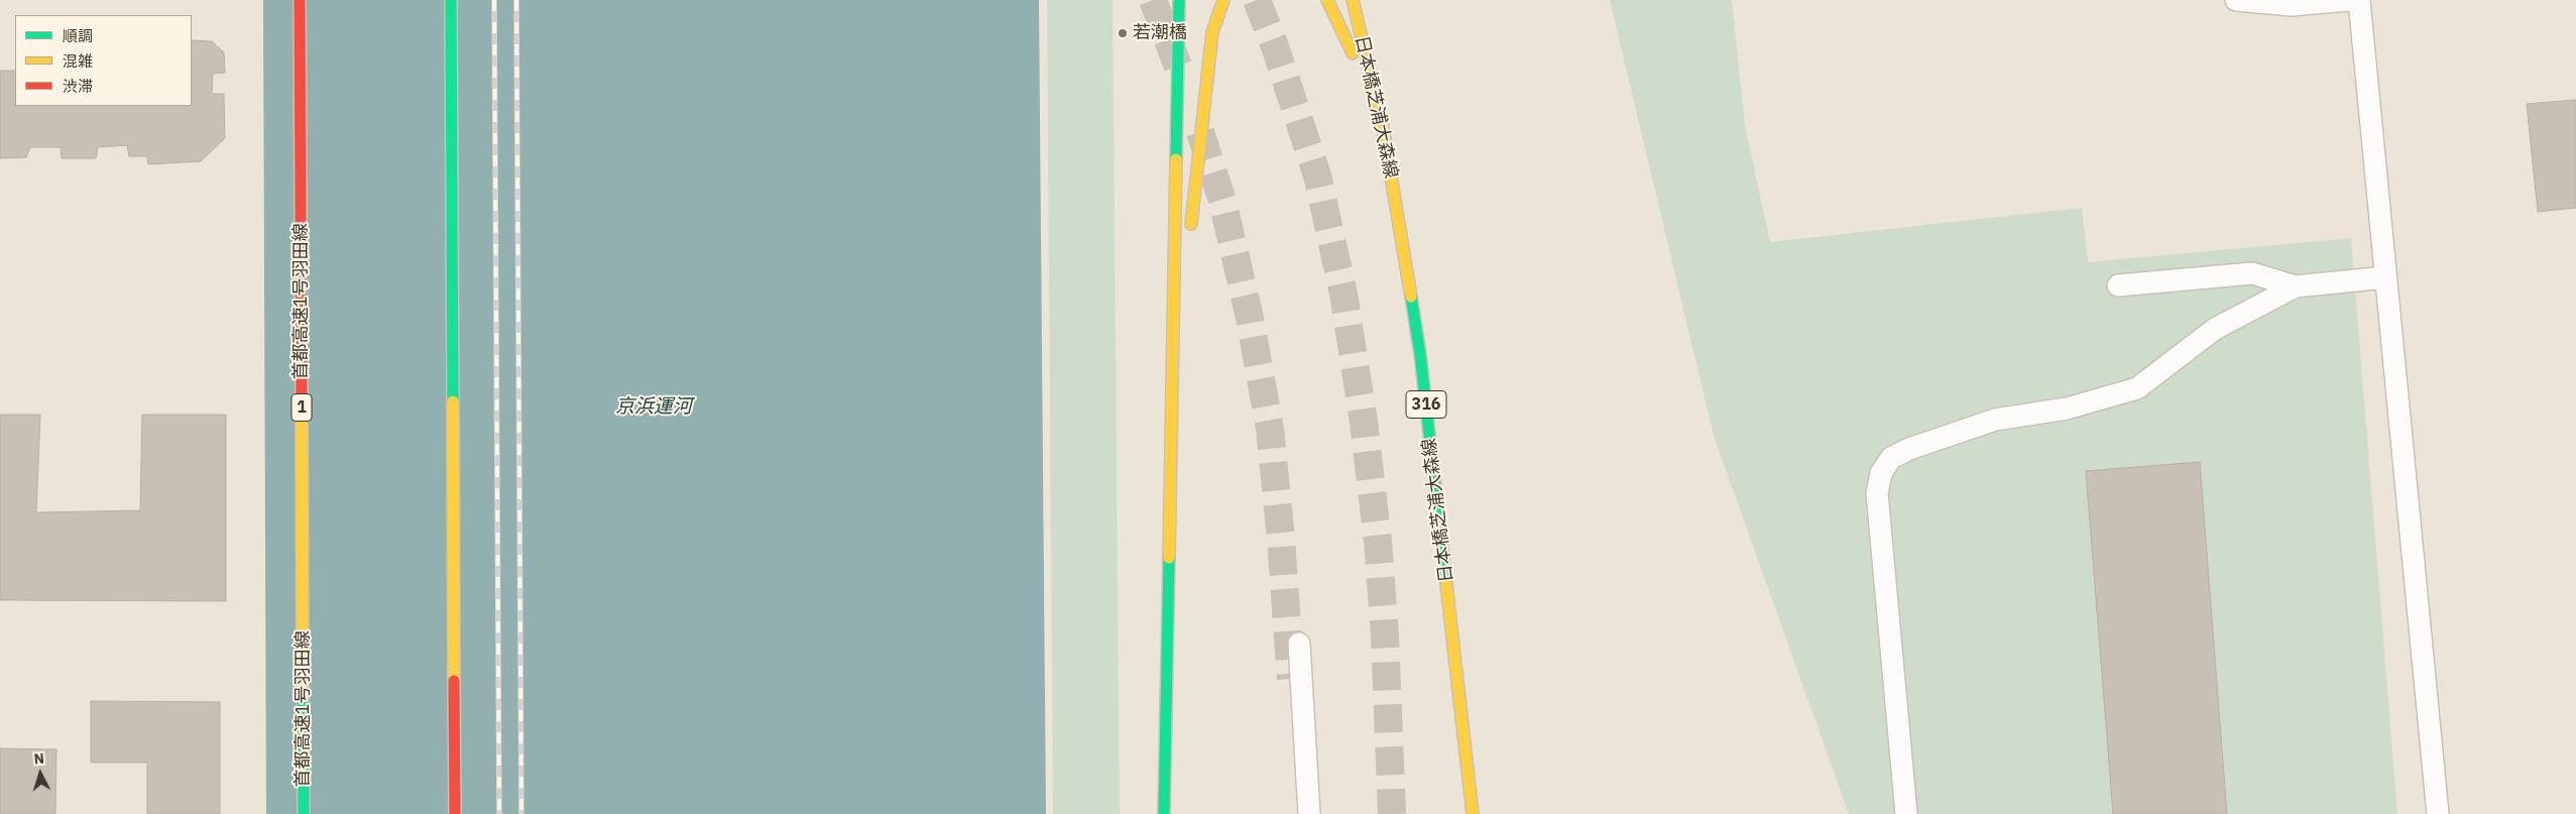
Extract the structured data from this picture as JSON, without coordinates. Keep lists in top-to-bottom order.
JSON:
{
  "streets": {
    "main road": [
      "日本橋芝浦大森線",
      "首都高速1号羽田線",
      "316",
      "1"
    ]
  },
  "water": ["京浜運河"],
  "places": ["若潮橋"],
  "legend": ["順調", "混雑", "渋滞"],
  "north": "top"
}
